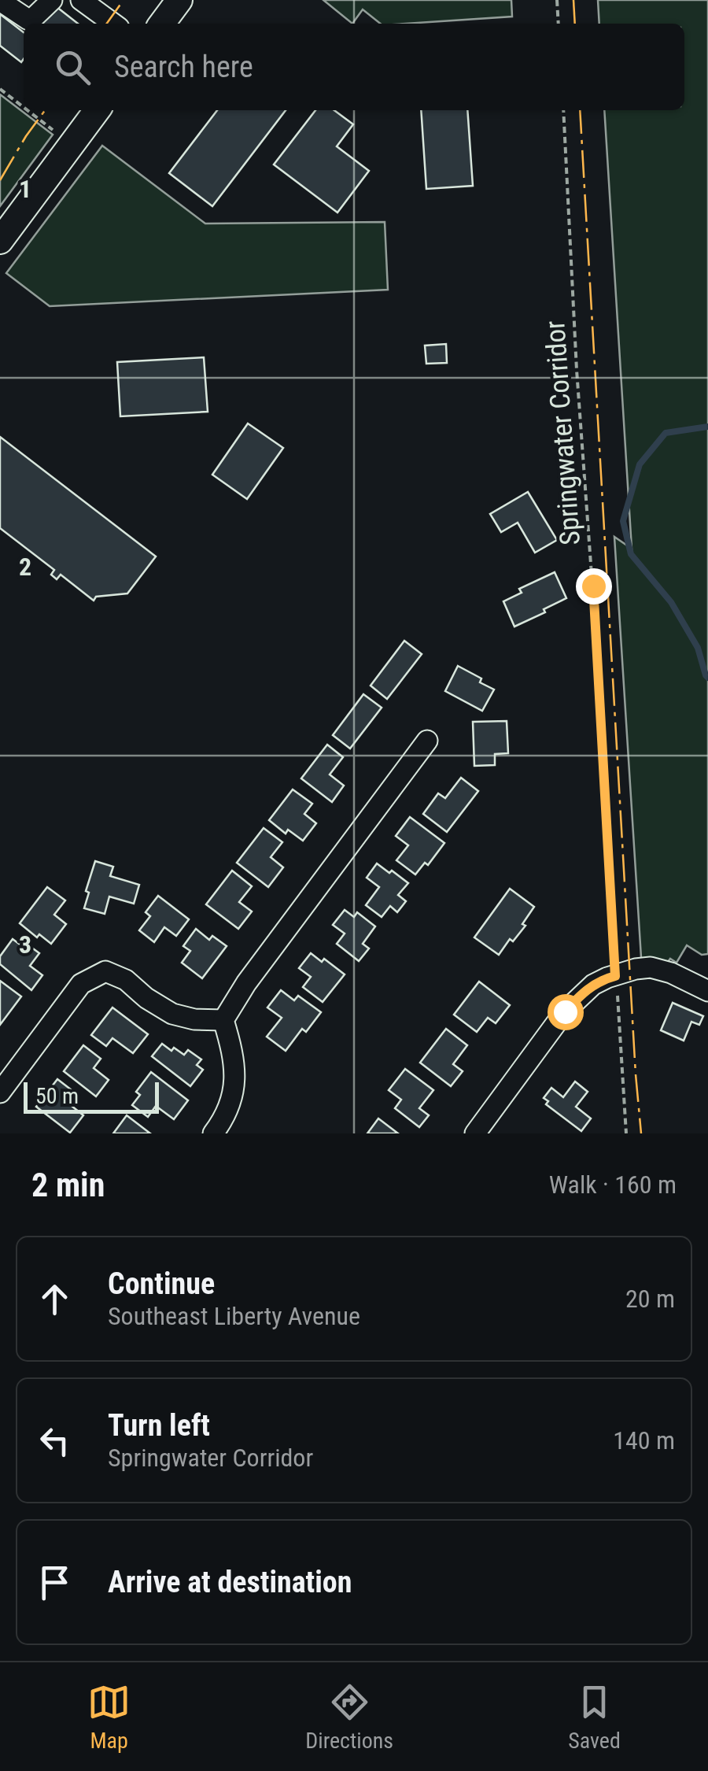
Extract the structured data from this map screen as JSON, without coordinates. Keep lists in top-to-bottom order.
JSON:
{
  "streets": {
    "path": ["Springwater Corridor"]
  },
  "scale_bar": "50 m",
  "page": {
    "search": "Search here",
    "scale": "50 m",
    "heading": ["2 min", "Walk · 160 m"],
    "list": [
      ["Continue", "Southeast Liberty Avenue", "20 m"],
      ["Turn left", "Springwater Corridor", "140 m"],
      "Arrive at destination"
    ],
    "nav": ["Map", "Directions", "Saved"]
  },
  "grid": {
    "rows": ["1", "2", "3"]
  }
}
